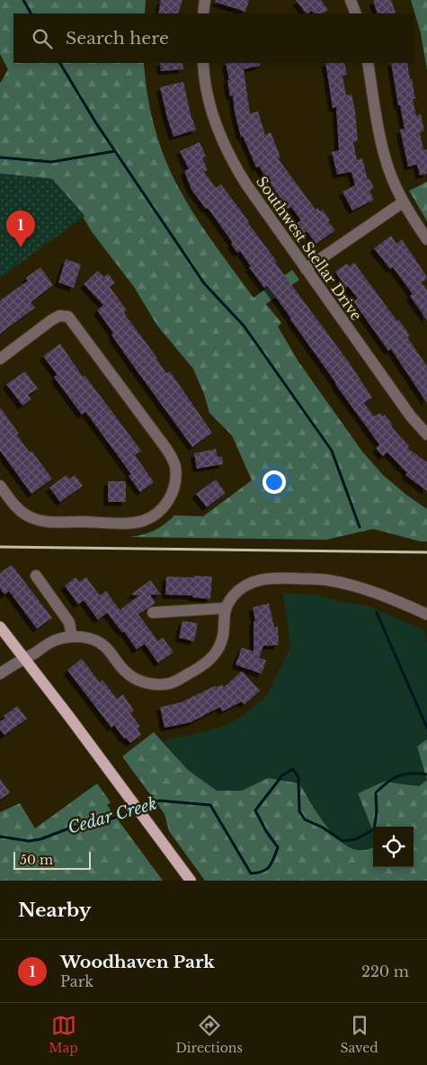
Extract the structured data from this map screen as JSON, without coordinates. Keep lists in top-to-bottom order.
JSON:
{
  "streets": {
    "street": ["Southwest Stellar Drive"]
  },
  "water": ["Cedar Creek"],
  "scale_bar": "50 m",
  "page": {
    "search": "Search here",
    "pins": "1",
    "scale": "50 m",
    "heading": "Nearby",
    "list": [
      {
        "mark": "1",
        "name": "Woodhaven Park",
        "note": "Park",
        "value": "220 m"
      }
    ],
    "nav": ["Map", "Directions", "Saved"]
  }
}
